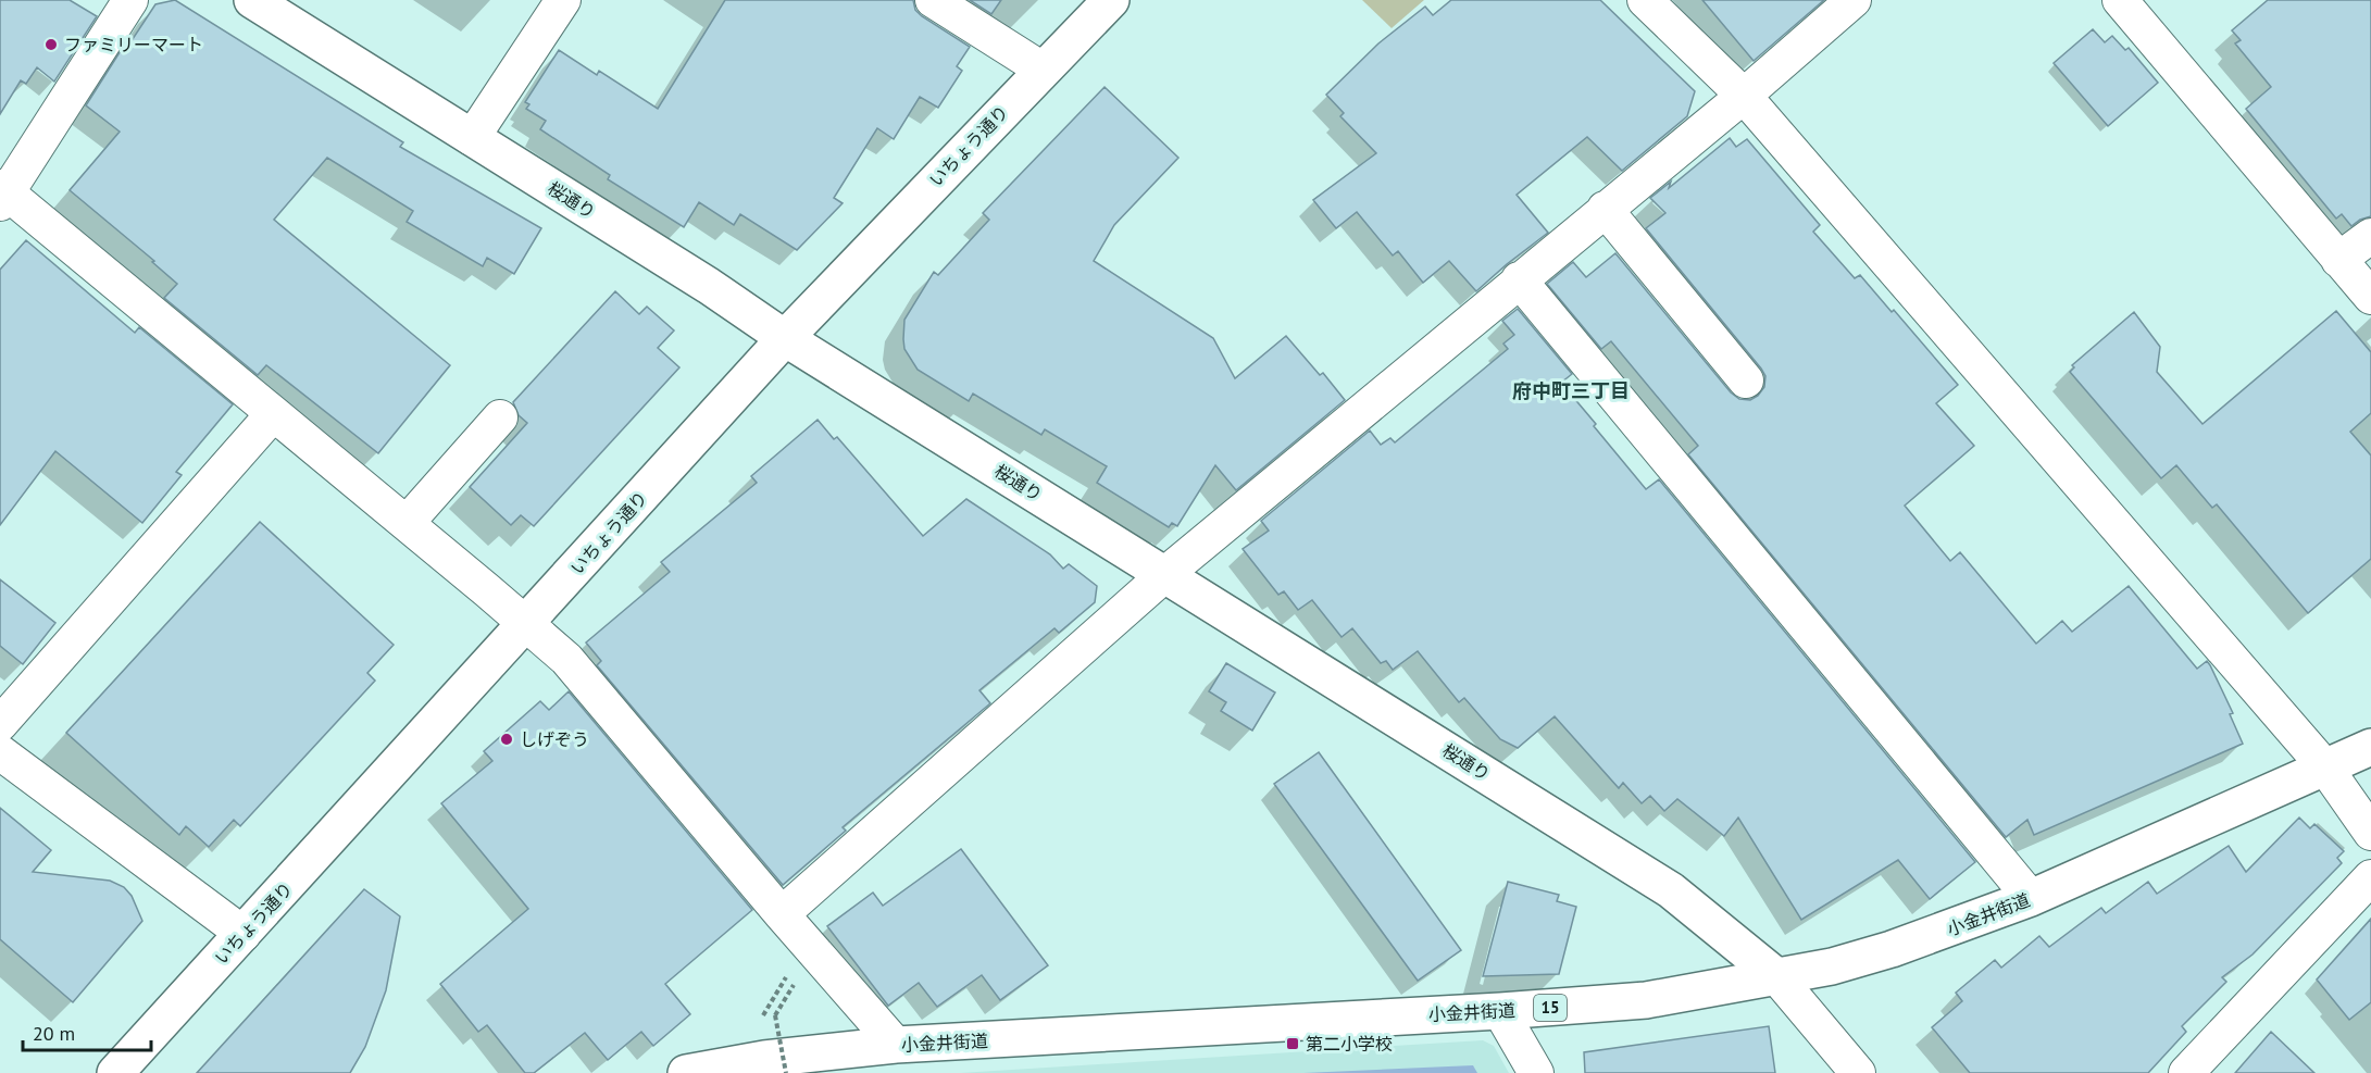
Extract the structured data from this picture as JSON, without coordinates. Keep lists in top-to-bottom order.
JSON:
{
  "streets": {
    "street": [
      "いちょう通り",
      "桜通り",
      "小金井街道",
      "15"
    ]
  },
  "crossings": [
    ["いちょう通り", "桜通り"],
    ["桜通り", "小金井街道"]
  ],
  "districts": ["府中町三丁目"],
  "places": {
    "other": ["ファミリーマート", "しげぞう"],
    "transit": ["第二小学校"]
  },
  "scale_bar": "20 m"
}
